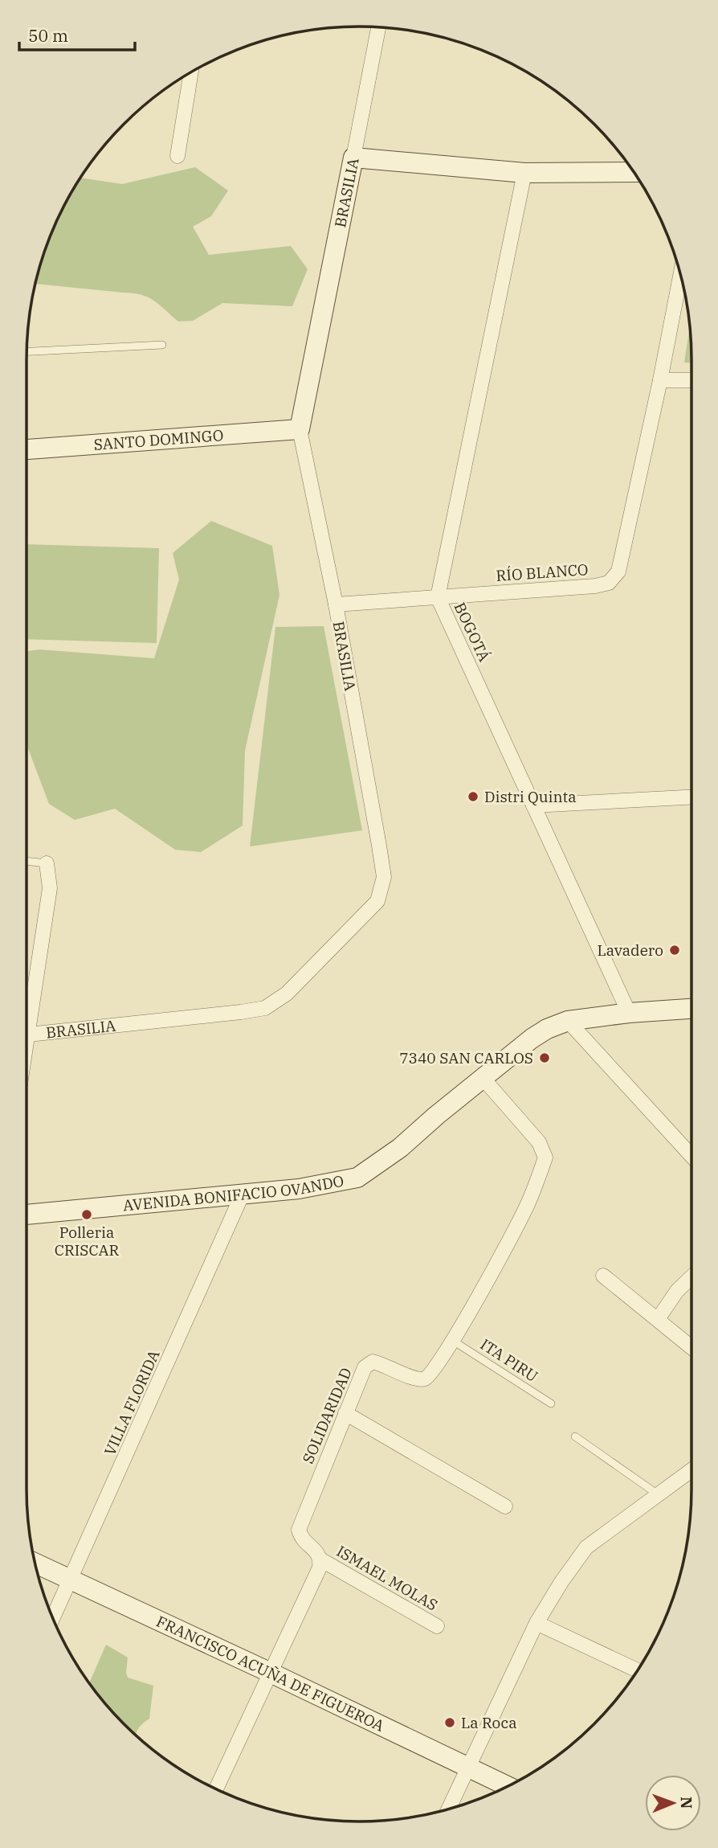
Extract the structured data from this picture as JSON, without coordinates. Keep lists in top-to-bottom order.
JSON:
{
  "streets": {
    "street": [
      "BRASILIA",
      "SANTO DOMINGO",
      "RÍO BLANCO",
      "BOGOTÁ",
      "AVENIDA BONIFACIO OVANDO",
      "VILLA FLORIDA",
      "SOLIDARIDAD",
      "ISMAEL MOLAS",
      "FRANCISCO ACUÑA DE FIGUEROA"
    ],
    "lane": ["ITA PIRU"]
  },
  "crossings": [
    ["BRASILIA", "SANTO DOMINGO"],
    ["BRASILIA", "RÍO BLANCO"],
    ["RÍO BLANCO", "BOGOTÁ"],
    ["BOGOTÁ", "AVENIDA BONIFACIO OVANDO"],
    ["AVENIDA BONIFACIO OVANDO", "VILLA FLORIDA"],
    ["AVENIDA BONIFACIO OVANDO", "SOLIDARIDAD"],
    ["ITA PIRU", "SOLIDARIDAD"],
    ["VILLA FLORIDA", "FRANCISCO ACUÑA DE FIGUEROA"],
    ["SOLIDARIDAD", "ISMAEL MOLAS"]
  ],
  "places": [
    "Distri Quinta",
    "Lavadero",
    "7340 SAN CARLOS",
    "Polleria CRISCAR",
    "La Roca"
  ],
  "scale_bar": "50 m",
  "north": "right"
}
